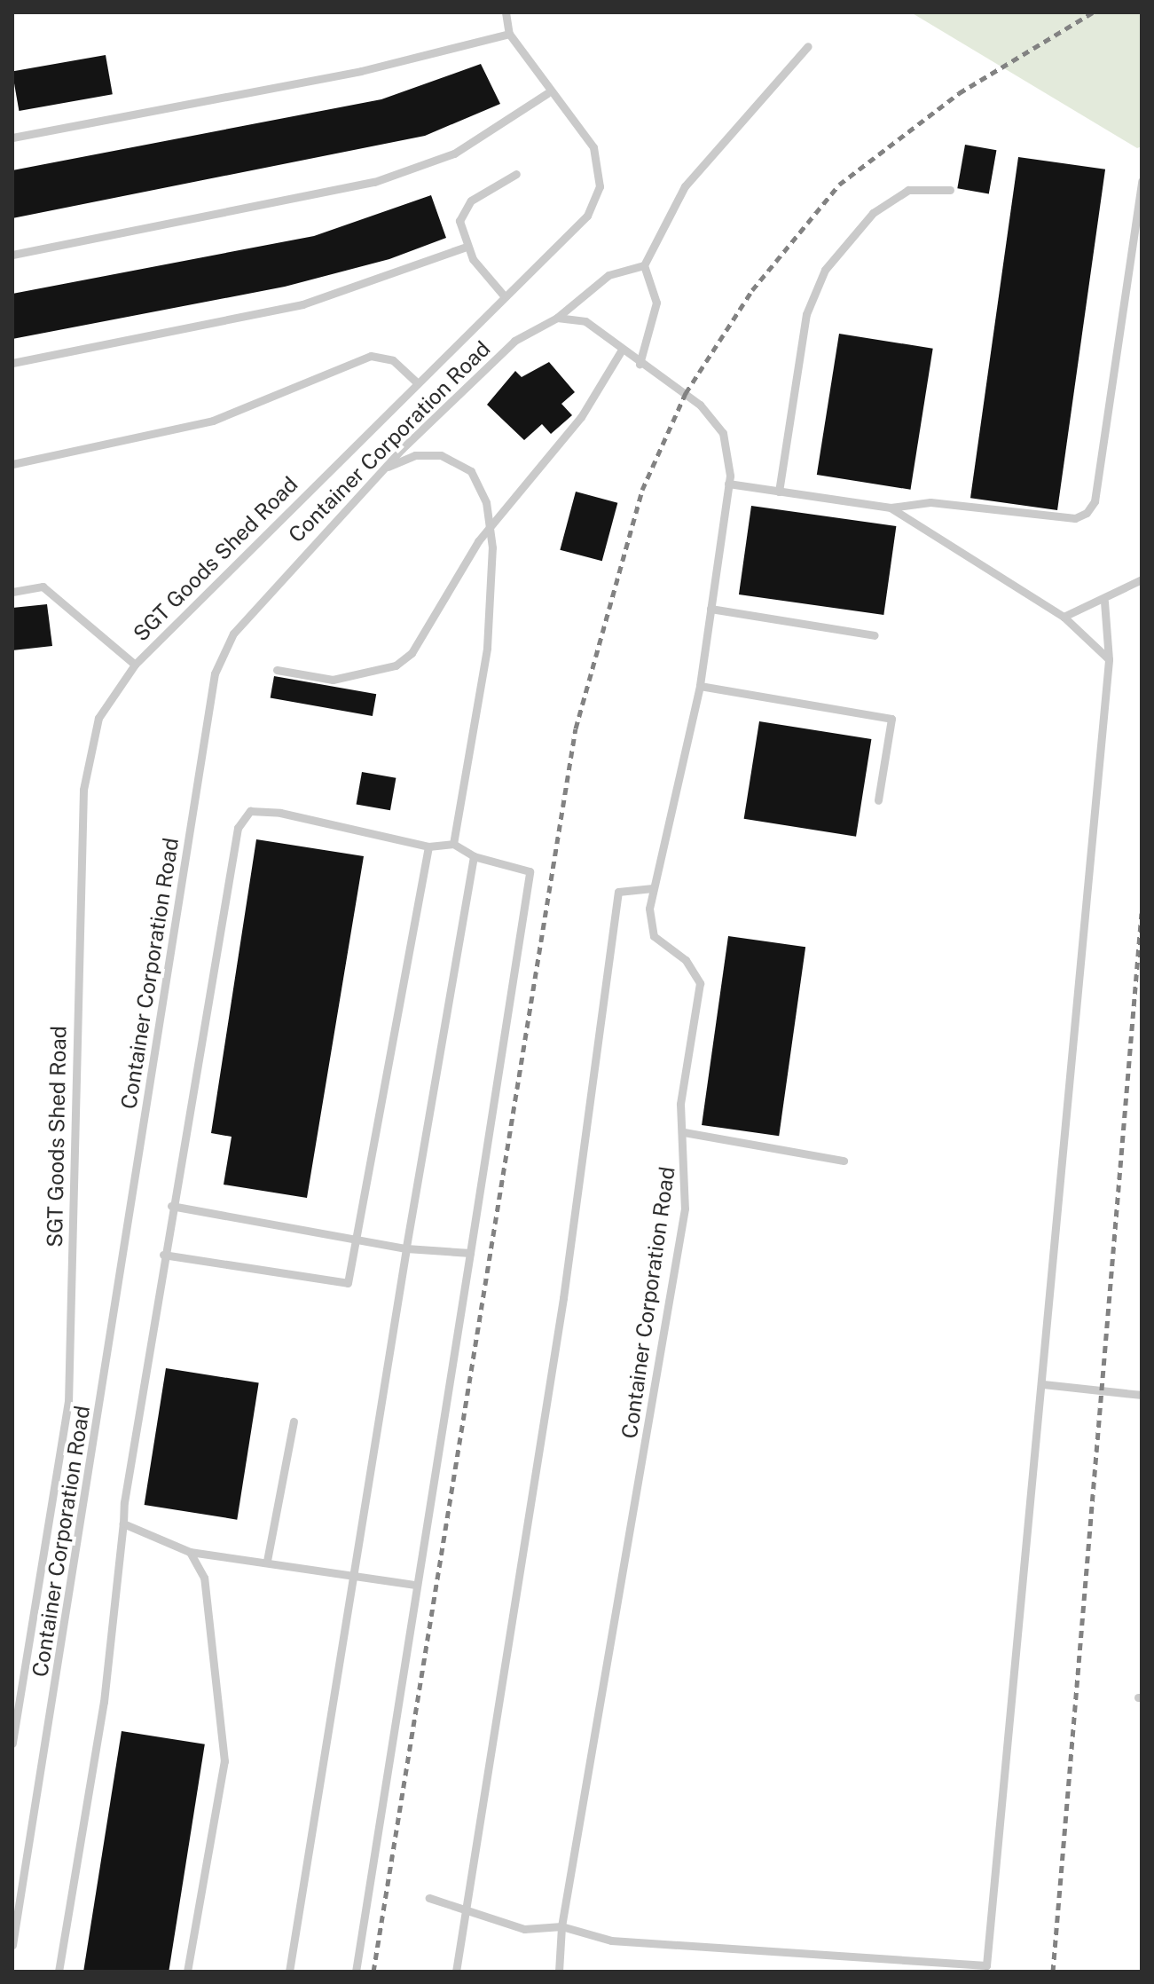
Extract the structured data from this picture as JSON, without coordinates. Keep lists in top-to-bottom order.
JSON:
{
  "streets": {
    "lane": ["Container Corporation Road", "SGT Goods Shed Road"]
  }
}
